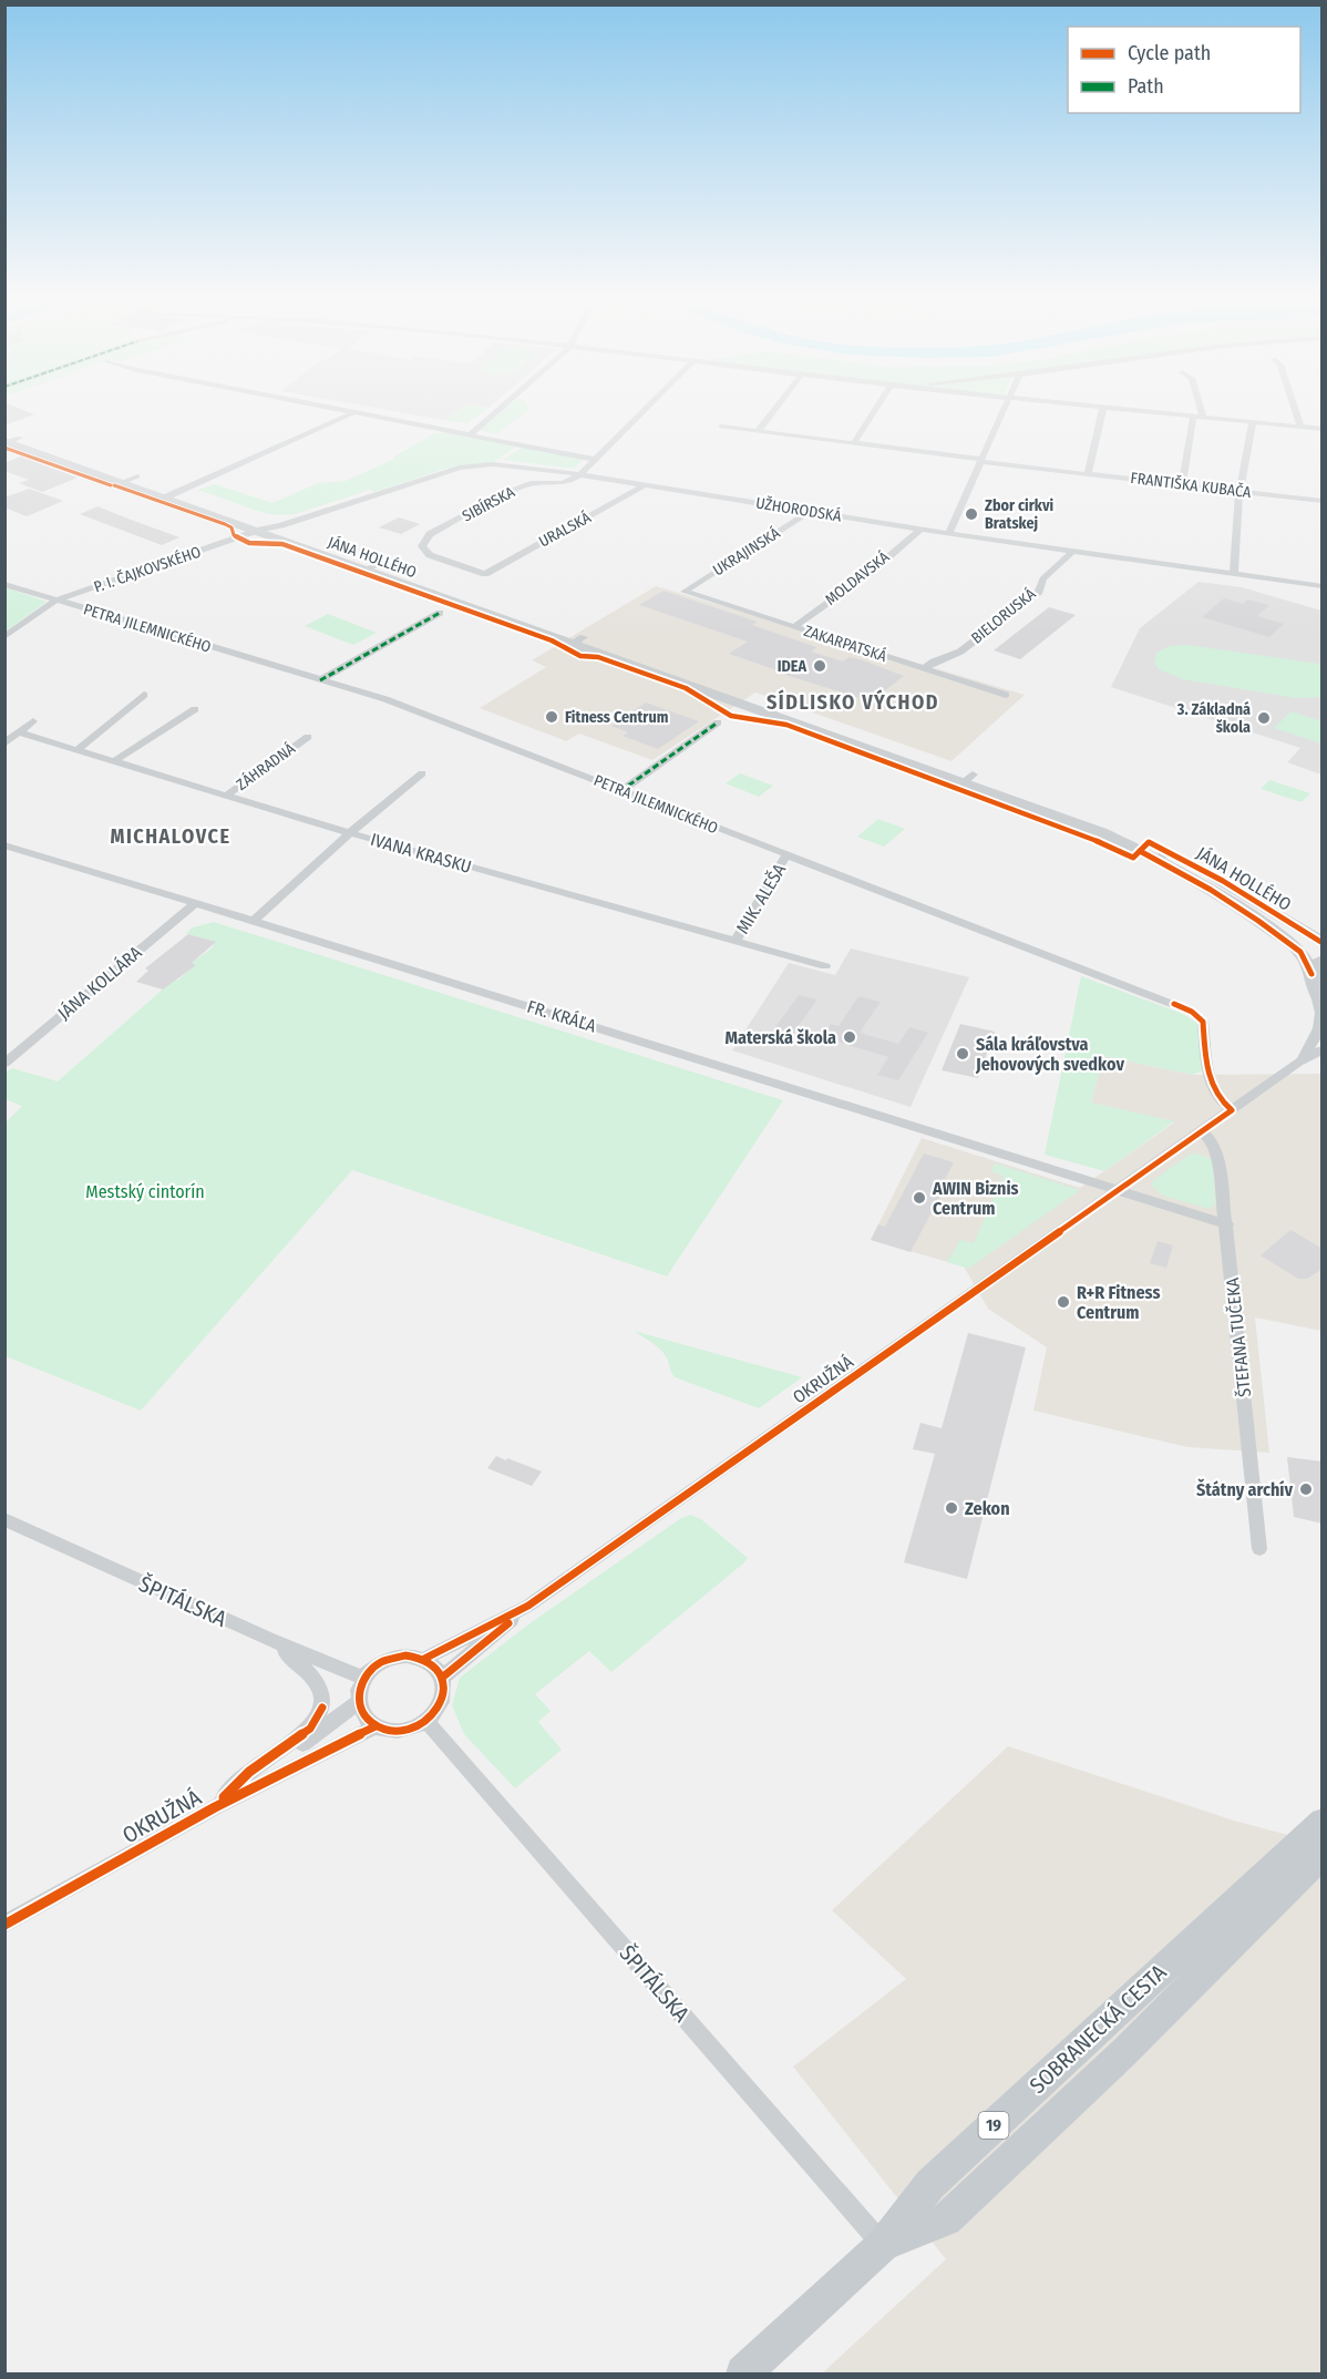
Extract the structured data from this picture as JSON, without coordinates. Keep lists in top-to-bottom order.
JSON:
{
  "streets": {
    "main road": ["SOBRANECKÁ CESTA", "19"],
    "street": [
      "FRANTIŠKA KUBAČA",
      "SIBÍRSKA",
      "UŽHORODSKÁ",
      "URALSKÁ",
      "UKRAJINSKÁ",
      "JÁNA HOLLÉHO",
      "P. I. ČAJKOVSKÉHO",
      "MOLDAVSKÁ",
      "BIELORUSKÁ",
      "PETRA JILEMNICKÉHO",
      "ZAKARPATSKÁ",
      "ZÁHRADNÁ",
      "IVANA KRASKU",
      "MIK. ALEŠA",
      "JÁNA KOLLÁRA",
      "FR. KRÁĽA",
      "ŠTEFANA TUČEKA",
      "OKRUŽNÁ",
      "ŠPITÁLSKA"
    ]
  },
  "crossings": [
    ["SIBÍRSKA", "UŽHORODSKÁ"],
    ["SIBÍRSKA", "JÁNA HOLLÉHO"],
    ["UŽHORODSKÁ", "URALSKÁ"],
    ["UŽHORODSKÁ", "UKRAJINSKÁ"],
    ["UŽHORODSKÁ", "JÁNA HOLLÉHO"],
    ["UŽHORODSKÁ", "MOLDAVSKÁ"],
    ["UŽHORODSKÁ", "BIELORUSKÁ"],
    ["URALSKÁ", "JÁNA HOLLÉHO"],
    ["UKRAJINSKÁ", "ZAKARPATSKÁ"],
    ["JÁNA HOLLÉHO", "P. I. ČAJKOVSKÉHO"],
    ["P. I. ČAJKOVSKÉHO", "PETRA JILEMNICKÉHO"],
    ["MOLDAVSKÁ", "ZAKARPATSKÁ"],
    ["BIELORUSKÁ", "ZAKARPATSKÁ"],
    ["PETRA JILEMNICKÉHO", "MIK. ALEŠA"],
    ["PETRA JILEMNICKÉHO", "OKRUŽNÁ"],
    ["ZÁHRADNÁ", "IVANA KRASKU"],
    ["IVANA KRASKU", "MIK. ALEŠA"],
    ["JÁNA KOLLÁRA", "FR. KRÁĽA"],
    ["FR. KRÁĽA", "ŠTEFANA TUČEKA"],
    ["FR. KRÁĽA", "OKRUŽNÁ"],
    ["ŠTEFANA TUČEKA", "OKRUŽNÁ"],
    ["OKRUŽNÁ", "ŠPITÁLSKA"],
    ["ŠPITÁLSKA", "SOBRANECKÁ CESTA"]
  ],
  "districts": ["SÍDLISKO VÝCHOD", "MICHALOVCE"],
  "parks": ["Mestský cintorín"],
  "places": [
    "Zbor cirkvi Bratskej",
    "IDEA",
    "Fitness Centrum",
    "3. Základná škola",
    "Materská škola",
    "Sála kráľovstva Jehovových svedkov",
    "AWIN Biznis Centrum",
    "R+R Fitness Centrum",
    "Štátny archív",
    "Zekon"
  ],
  "legend": ["Cycle path", "Path"]
}
